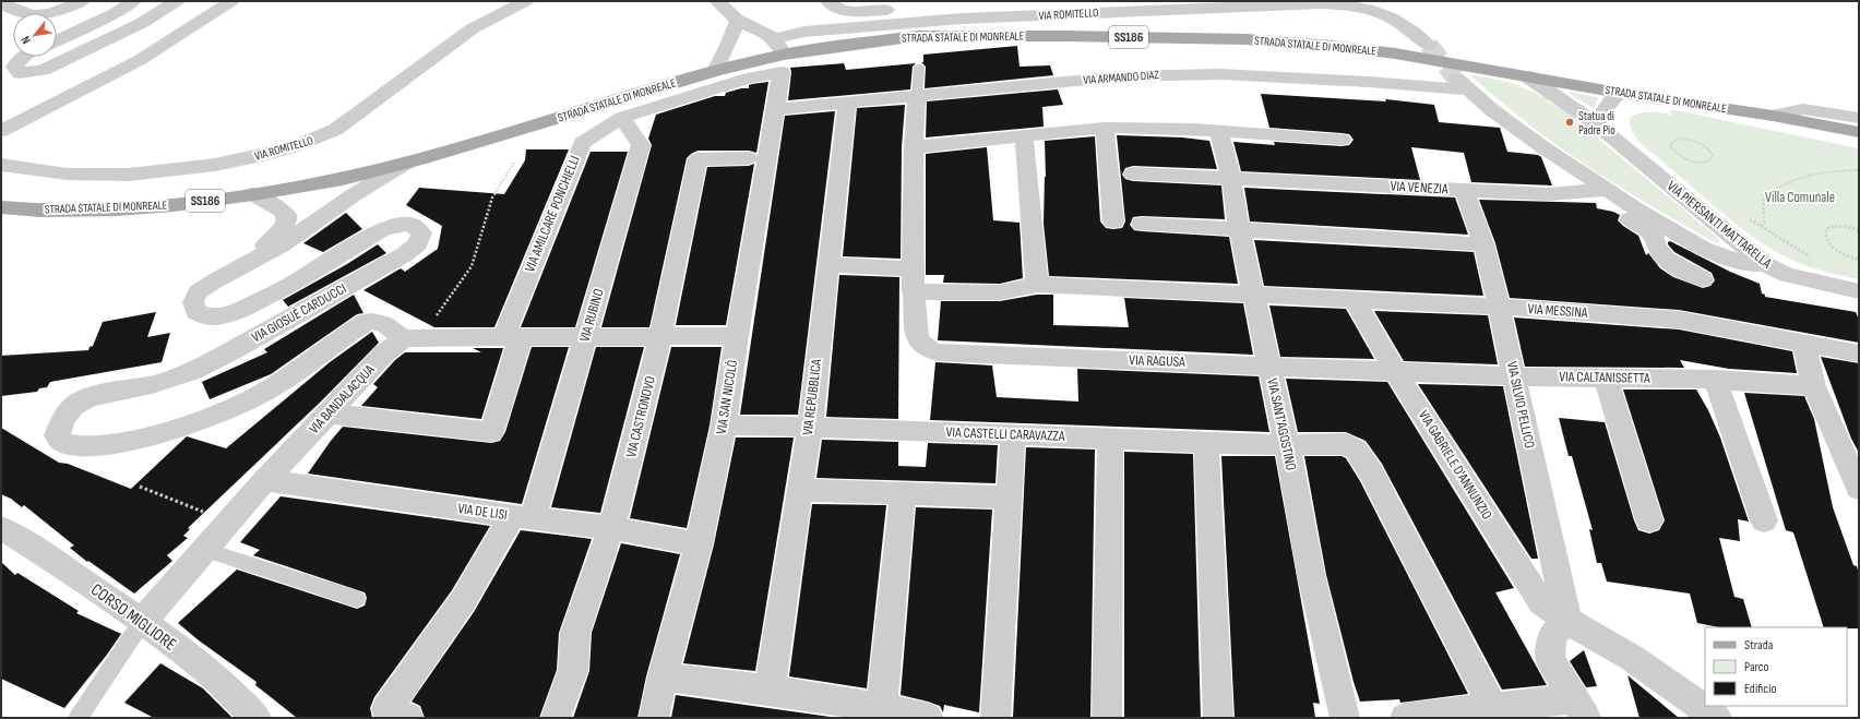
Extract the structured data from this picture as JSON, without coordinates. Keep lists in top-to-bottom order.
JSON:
{
  "streets": {
    "main road": ["STRADA STATALE DI MONREALE", "SS186"],
    "street": [
      "VIA ROMITELLO",
      "VIA ARMANDO DIAZ",
      "VIA VENEZIA",
      "VIA AMILCARE PONCHIELLI",
      "VIA PIERSANTI MATTARELLA",
      "VIA MESSINA",
      "VIA GIOSUÈ CARDUCCI",
      "VIA RUBINO",
      "VIA RAGUSA",
      "VIA CALTANISSETTA",
      "VIA SAN NICOLÒ",
      "VIA REPUBBLICA",
      "VIA BANDALACQUA",
      "VIA SILVIO PELLICO",
      "VIA CASTRONOVO",
      "VIA SANT'AGOSTINO",
      "VIA CASTELLI CARAVAZZA",
      "VIA GABRIELE D'ANNUNZIO",
      "VIA DE LISI",
      "CORSO MIGLIORE"
    ]
  },
  "crossings": [
    ["VIA ROMITELLO", "STRADA STATALE DI MONREALE"],
    ["VIA ROMITELLO", "VIA AMILCARE PONCHIELLI"],
    ["VIA ROMITELLO", "VIA SAN NICOLÒ"],
    ["STRADA STATALE DI MONREALE", "VIA AMILCARE PONCHIELLI"],
    ["STRADA STATALE DI MONREALE", "VIA PIERSANTI MATTARELLA"],
    ["STRADA STATALE DI MONREALE", "VIA GIOSUÈ CARDUCCI"],
    ["STRADA STATALE DI MONREALE", "VIA SAN NICOLÒ"],
    ["VIA ARMANDO DIAZ", "VIA VENEZIA"],
    ["VIA ARMANDO DIAZ", "VIA SAN NICOLÒ"],
    ["VIA ARMANDO DIAZ", "VIA REPUBBLICA"],
    ["VIA VENEZIA", "VIA SILVIO PELLICO"],
    ["VIA VENEZIA", "VIA SANT'AGOSTINO"],
    ["VIA AMILCARE PONCHIELLI", "VIA RUBINO"],
    ["VIA AMILCARE PONCHIELLI", "VIA SAN NICOLÒ"],
    ["VIA AMILCARE PONCHIELLI", "VIA BANDALACQUA"],
    ["VIA MESSINA", "VIA RAGUSA"],
    ["VIA MESSINA", "VIA SILVIO PELLICO"],
    ["VIA MESSINA", "VIA SANT'AGOSTINO"],
    ["VIA MESSINA", "VIA GABRIELE D'ANNUNZIO"],
    ["VIA GIOSUÈ CARDUCCI", "VIA BANDALACQUA"],
    ["VIA RUBINO", "VIA DE LISI"],
    ["VIA RAGUSA", "VIA CALTANISSETTA"],
    ["VIA RAGUSA", "VIA SANT'AGOSTINO"],
    ["VIA RAGUSA", "VIA GABRIELE D'ANNUNZIO"],
    ["VIA CALTANISSETTA", "VIA SILVIO PELLICO"],
    ["VIA CALTANISSETTA", "VIA GABRIELE D'ANNUNZIO"],
    ["VIA SAN NICOLÒ", "VIA CASTELLI CARAVAZZA"],
    ["VIA SAN NICOLÒ", "VIA DE LISI"],
    ["VIA REPUBBLICA", "VIA CASTELLI CARAVAZZA"],
    ["VIA BANDALACQUA", "VIA DE LISI"],
    ["VIA BANDALACQUA", "CORSO MIGLIORE"],
    ["VIA SILVIO PELLICO", "VIA GABRIELE D'ANNUNZIO"],
    ["VIA CASTRONOVO", "VIA DE LISI"],
    ["VIA SANT'AGOSTINO", "VIA CASTELLI CARAVAZZA"]
  ],
  "parks": ["Villa Comunale"],
  "places": ["Statua di Padre Pio"],
  "legend": ["Strada", "Parco", "Edificio"],
  "north": "bottom left"
}
